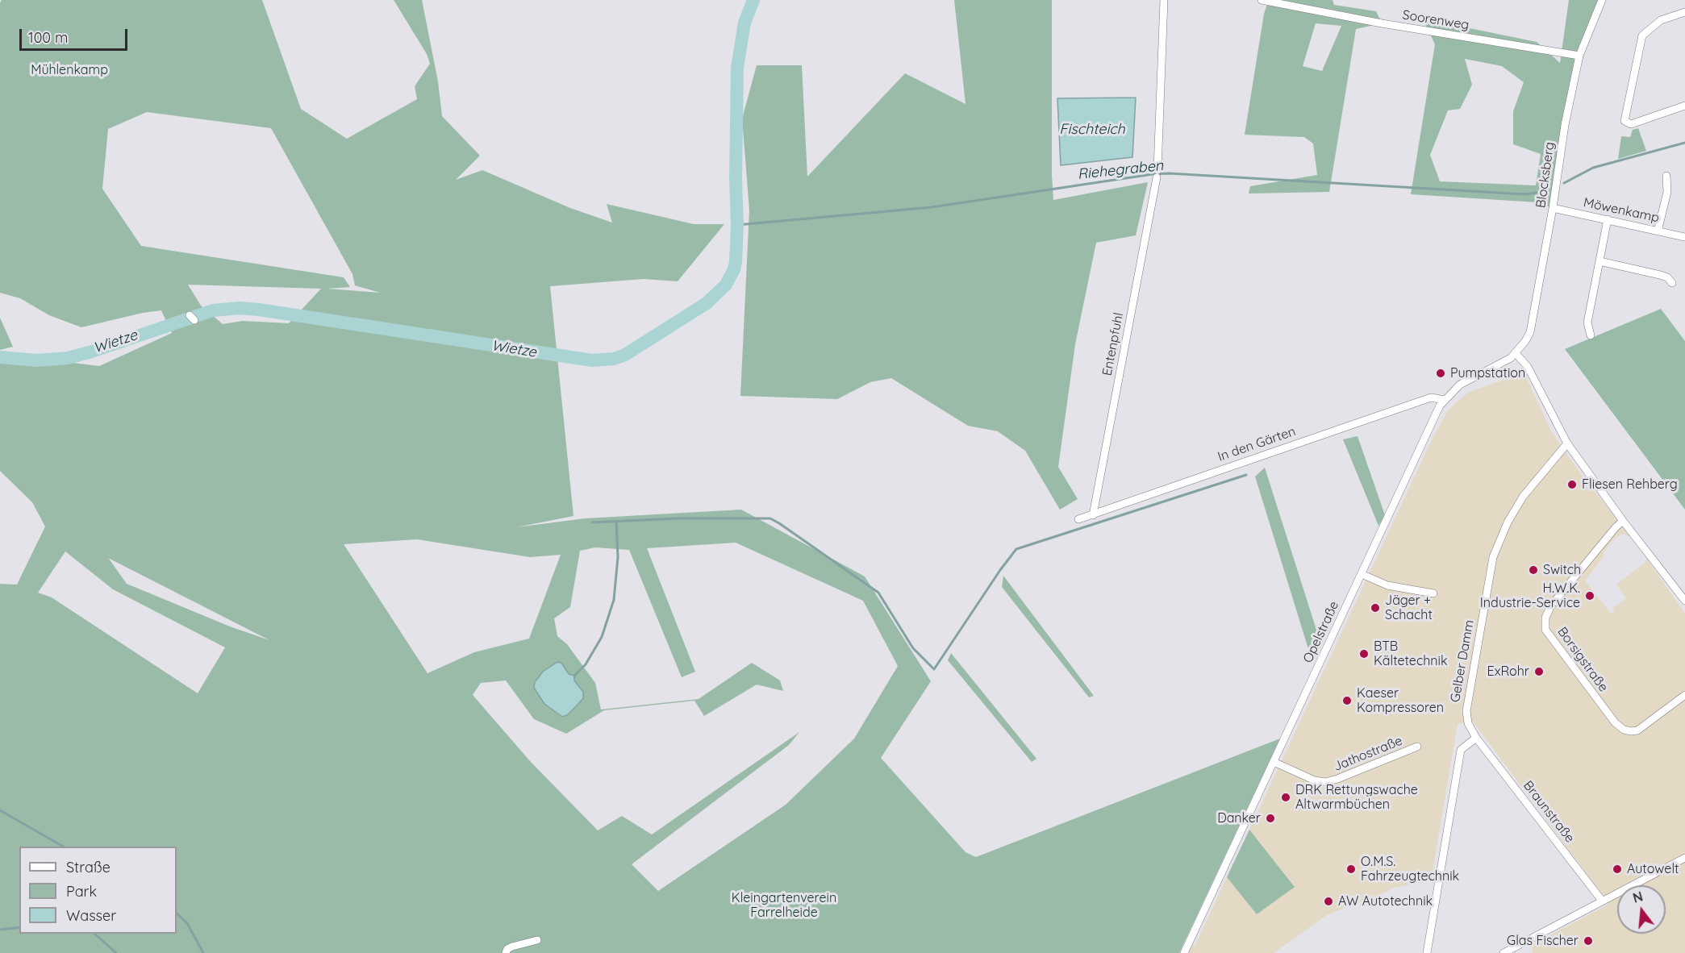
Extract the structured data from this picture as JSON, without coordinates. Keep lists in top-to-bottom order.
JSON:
{
  "streets": {
    "street": [
      "Soorenweg",
      "Blocksberg",
      "Möwenkamp",
      "Entenpfuhl",
      "In den Gärten",
      "Opelstraße",
      "Borsigstraße",
      "Gelber Damm",
      "Jathostraße",
      "Braunstraße"
    ]
  },
  "crossings": [
    ["Soorenweg", "Blocksberg"],
    ["Blocksberg", "Möwenkamp"],
    ["Blocksberg", "Opelstraße"],
    ["Entenpfuhl", "In den Gärten"],
    ["In den Gärten", "Opelstraße"],
    ["Opelstraße", "Jathostraße"],
    ["Gelber Damm", "Braunstraße"]
  ],
  "water": ["Fischteich", "Riehegraben", "Wietze"],
  "parks": ["Mühlenkamp", "Kleingartenverein Farrelheide"],
  "places": [
    "Pumpstation",
    "Fliesen Rehberg",
    "Switch",
    "H.W.K. Industrie-Service",
    "Jäger + Schacht",
    "BTB Kältetechnik",
    "ExRohr",
    "Kaeser Kompressoren",
    "DRK Rettungswache Altwarmbüchen",
    "Danker",
    "O.M.S. Fahrzeugtechnik",
    "Autowelt",
    "AW Autotechnik",
    "Glas Fischer"
  ],
  "legend": ["Straße", "Park", "Wasser"],
  "scale_bar": "100 m",
  "north": "top"
}
